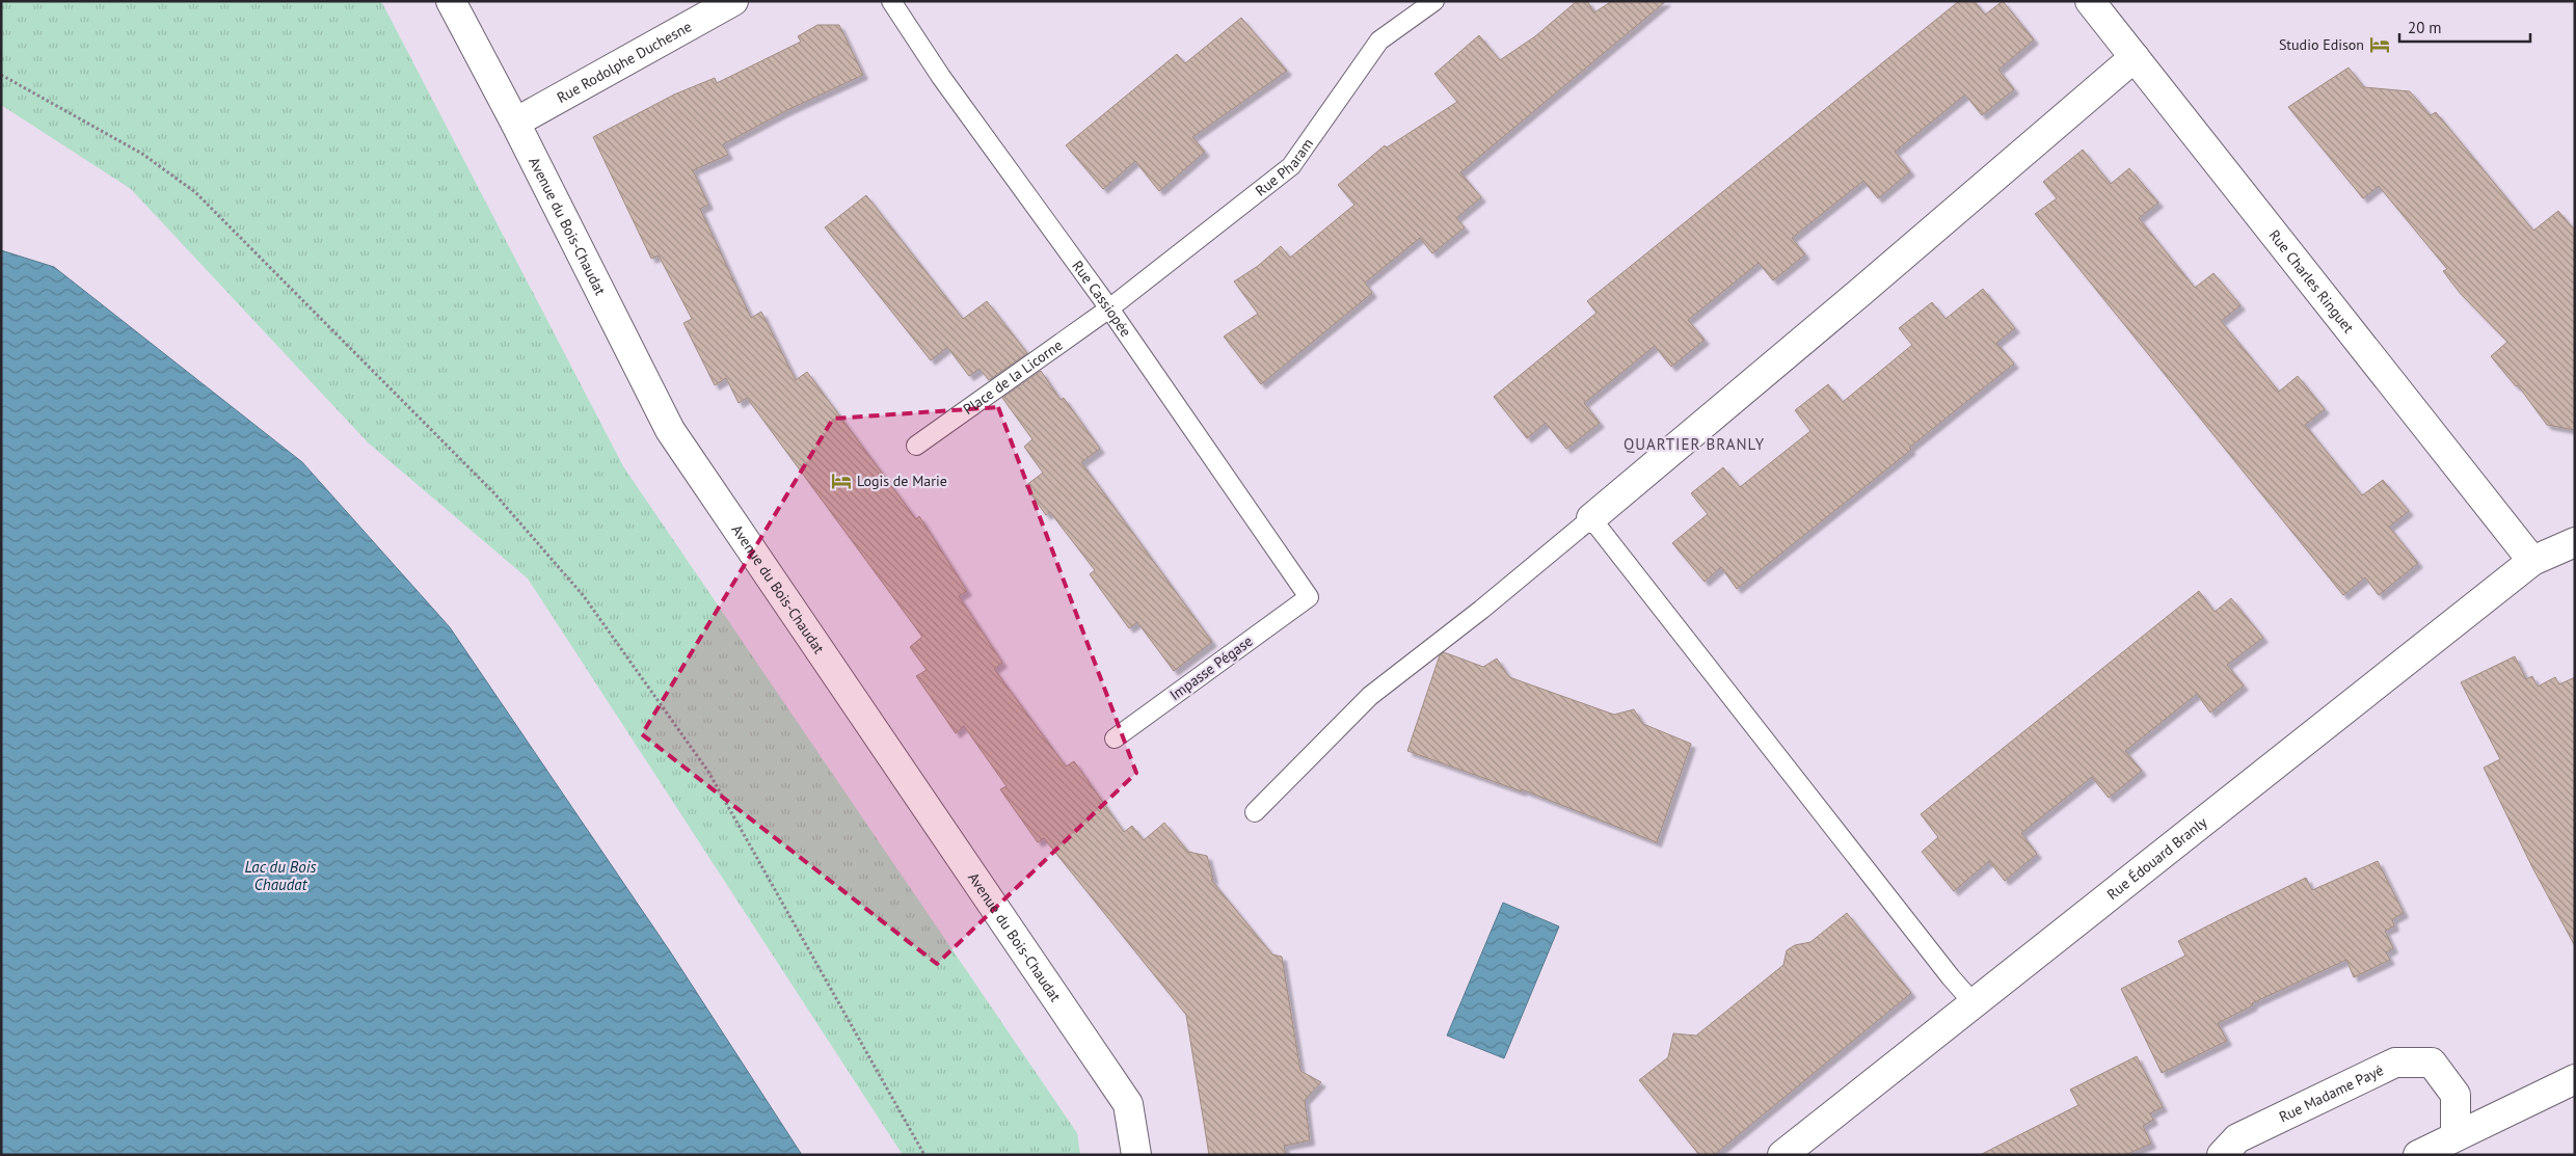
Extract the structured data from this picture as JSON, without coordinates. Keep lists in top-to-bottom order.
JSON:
{
  "streets": {
    "street": [
      "Rue Rodolphe Duchesne",
      "Avenue du Bois-Chaudat",
      "Rue Charles Ringuet",
      "Rue Édouard Branly",
      "Rue Madame Payé"
    ],
    "lane": [
      "Rue Pharam",
      "Rue Cassiopée",
      "Place de la Licorne",
      "Impasse Pégase"
    ]
  },
  "crossings": [
    ["Rue Rodolphe Duchesne", "Avenue du Bois-Chaudat"],
    ["Rue Pharam", "Rue Cassiopée"],
    ["Rue Pharam", "Place de la Licorne"],
    ["Rue Charles Ringuet", "Rue Édouard Branly"],
    ["Rue Cassiopée", "Place de la Licorne"],
    ["Rue Cassiopée", "Impasse Pégase"]
  ],
  "districts": ["QUARTIER BRANLY"],
  "water": ["Lac du Bois Chaudat"],
  "places": {
    "hotel": ["Studio Edison", "Logis de Marie"]
  },
  "scale_bar": "20 m"
}
